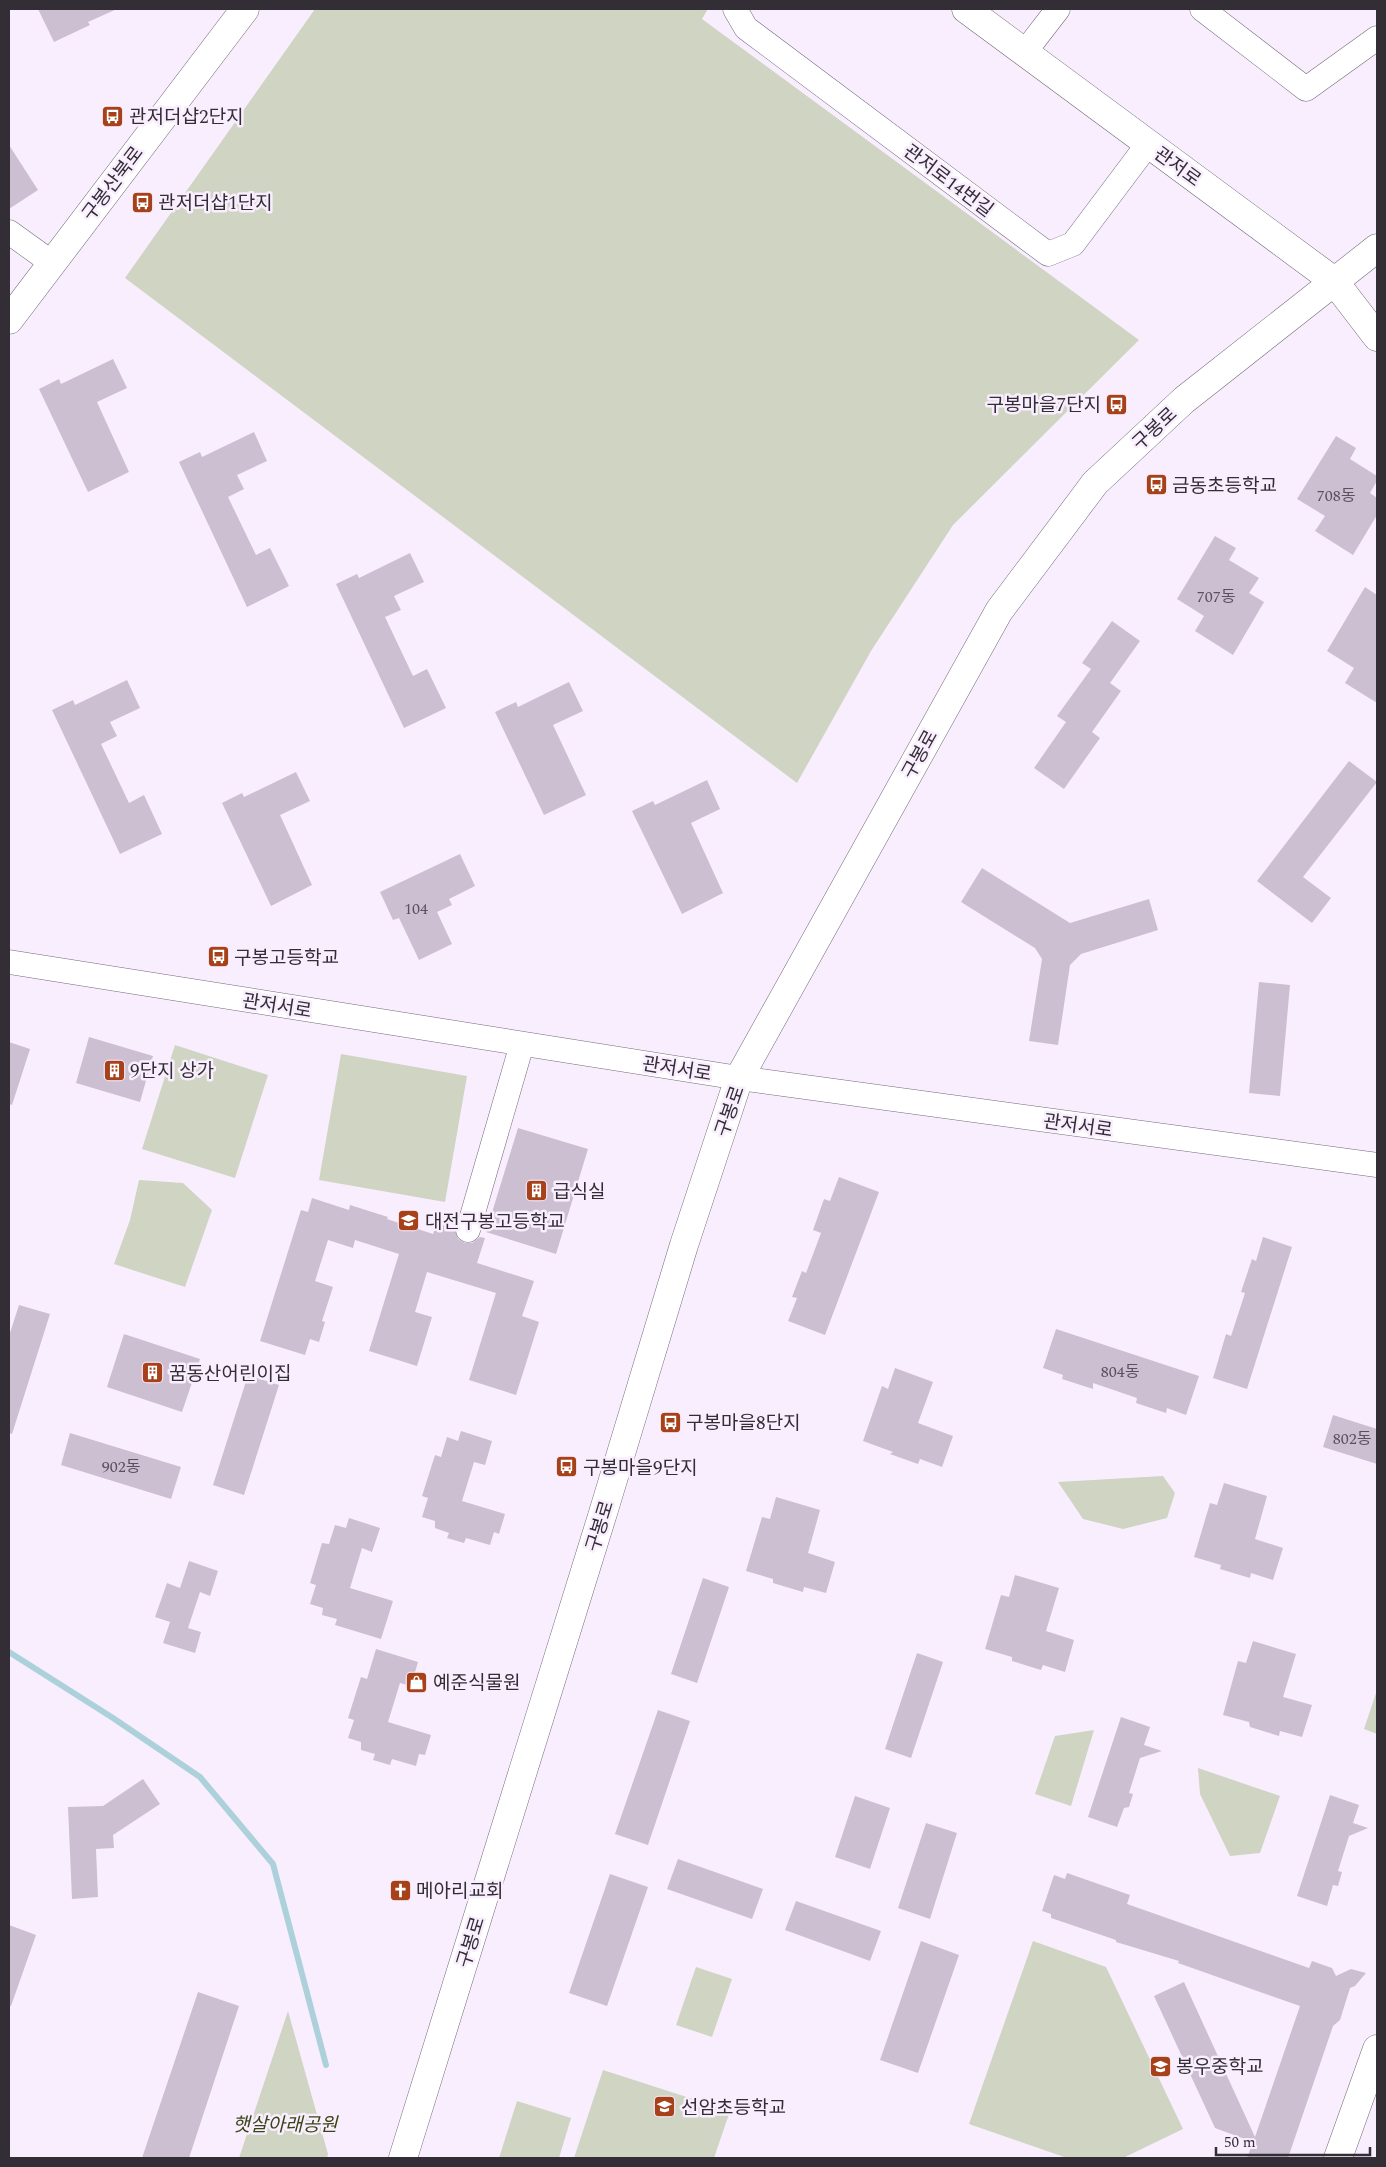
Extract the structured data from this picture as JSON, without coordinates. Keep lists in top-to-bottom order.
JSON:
{
  "streets": {
    "street": [
      "관저로",
      "관저로14번길",
      "구봉산북로",
      "구봉로",
      "관저서로"
    ]
  },
  "crossings": [
    ["관저로", "관저로14번길"],
    ["관저로", "구봉로"],
    ["구봉로", "관저서로"]
  ],
  "parks": ["햇살아래공원"],
  "places": {
    "bus stop": [
      "관저더샵2단지",
      "관저더샵1단지",
      "구봉마을7단지",
      "금동초등학교",
      "구봉고등학교",
      "구봉마을8단지",
      "구봉마을9단지"
    ],
    "building": ["9단지 상가", "급식실", "꿈동산어린이집"],
    "school or university": ["대전구봉고등학교", "봉우중학교", "선암초등학교"],
    "shop": ["예준식물원"],
    "church": ["메아리교회"]
  },
  "house_numbers": [
    "708동",
    "707동",
    "104",
    "804동",
    "802동",
    "902동"
  ],
  "scale_bar": "50 m"
}
